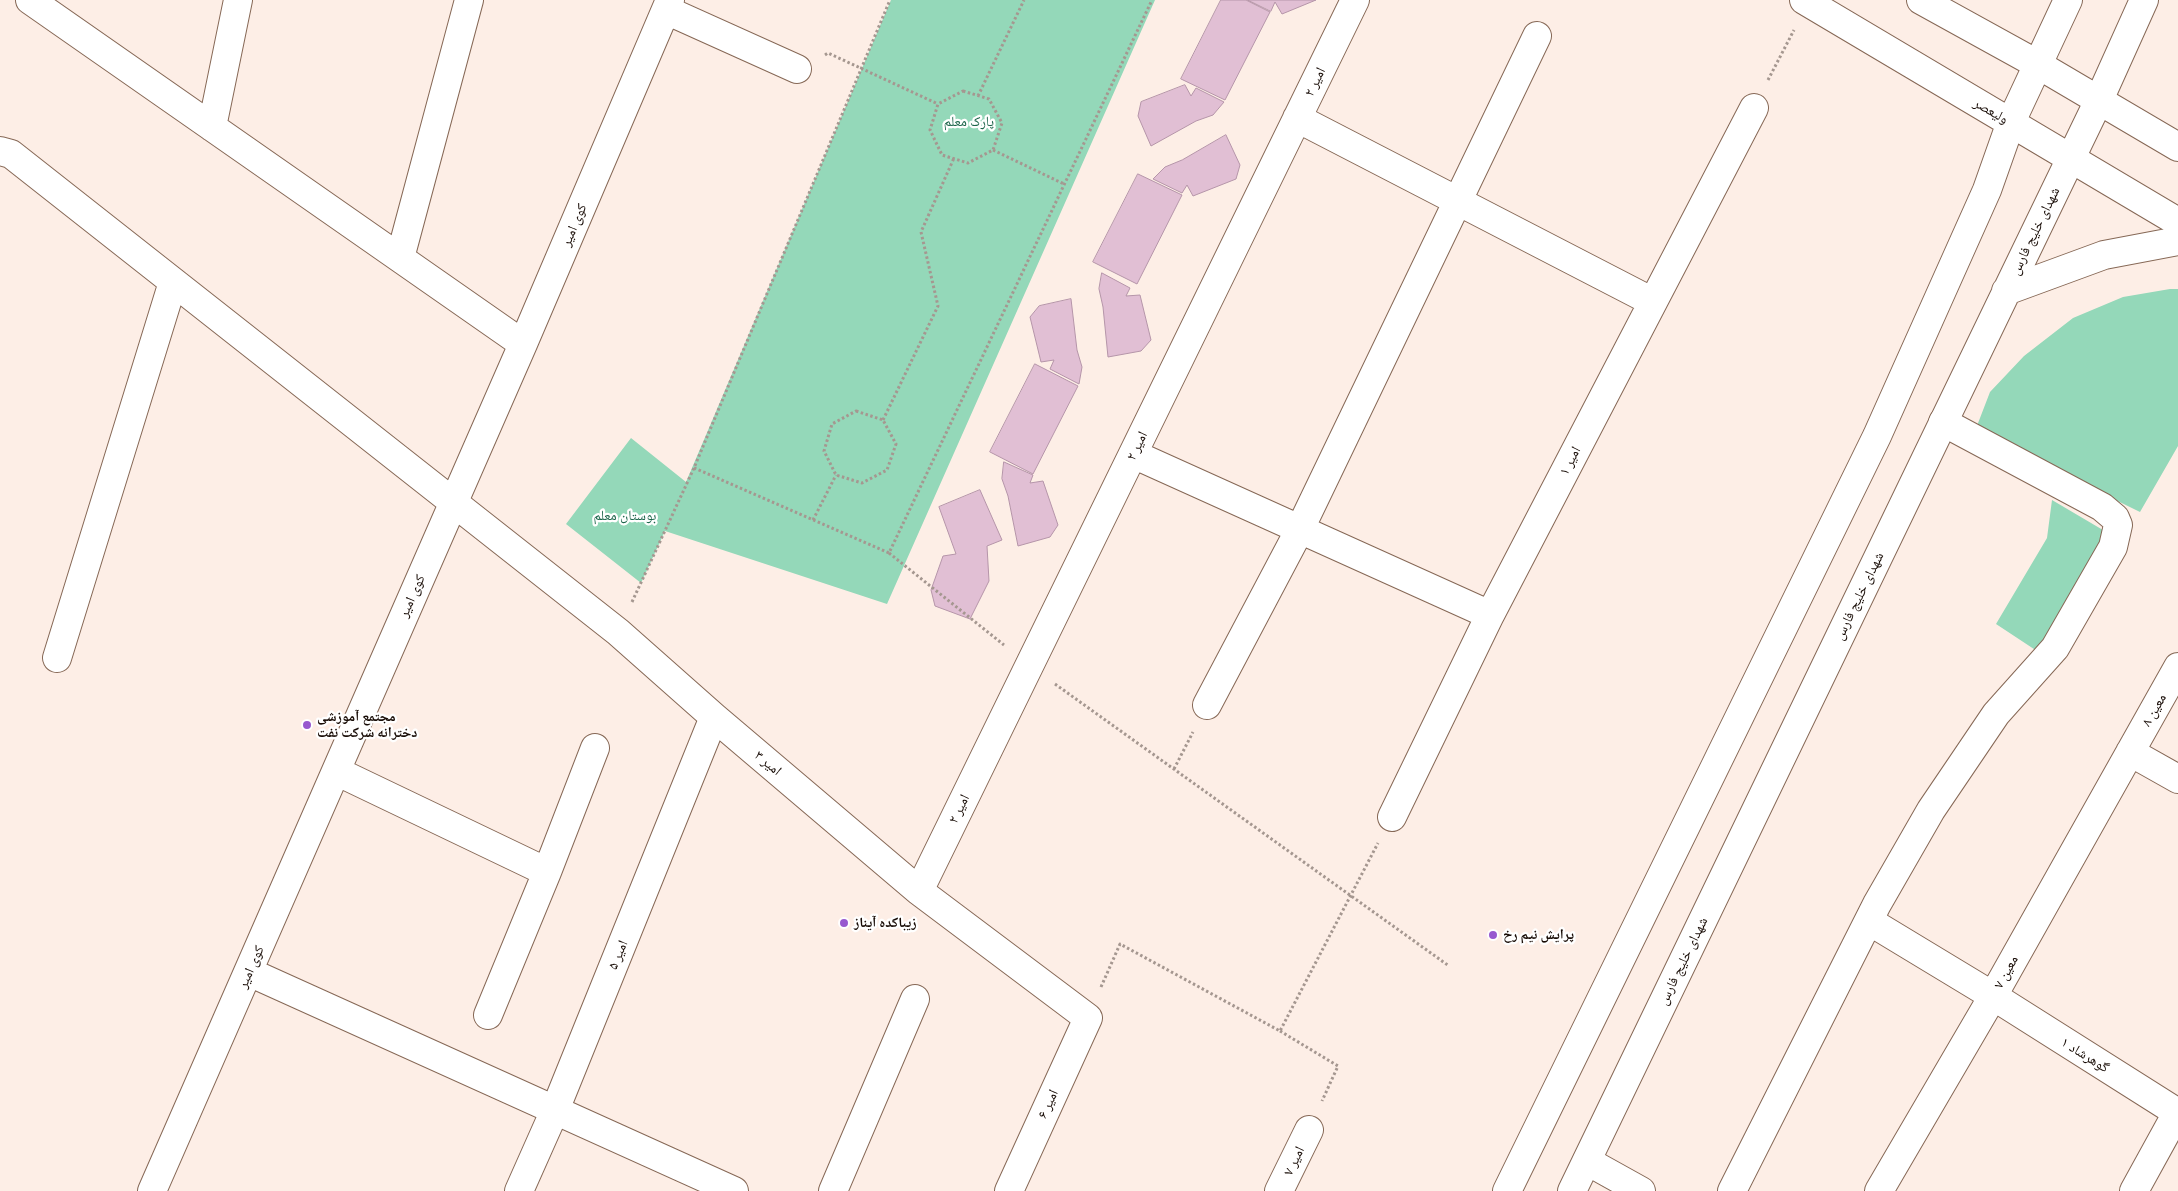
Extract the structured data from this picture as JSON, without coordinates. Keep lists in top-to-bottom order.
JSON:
{
  "streets": {
    "street": [
      "امیر ۲",
      "ولیعصر",
      "کوی امیر",
      "شهدای خلیج فارس",
      "امیر ۱",
      "معین ۸",
      "امیر ۳",
      "امیر ۵",
      "معین ۷",
      "گوهرشاد ۱",
      "امیر ۶",
      "امیر ۷"
    ]
  },
  "crossings": [
    ["امیر ۲", "امیر ۳"],
    ["ولیعصر", "شهدای خلیج فارس"],
    ["کوی امیر", "امیر ۳"],
    ["معین ۸", "معین ۷"],
    ["امیر ۳", "امیر ۵"],
    ["امیر ۳", "امیر ۶"],
    ["معین ۷", "گوهرشاد ۱"]
  ],
  "parks": ["پارک معلم", "بوستان معلم"],
  "places": ["مجتمع آموزشی دخترانه شرکت نفت", "زیباکده آیناز", "پرایش نیم رخ"]
}
